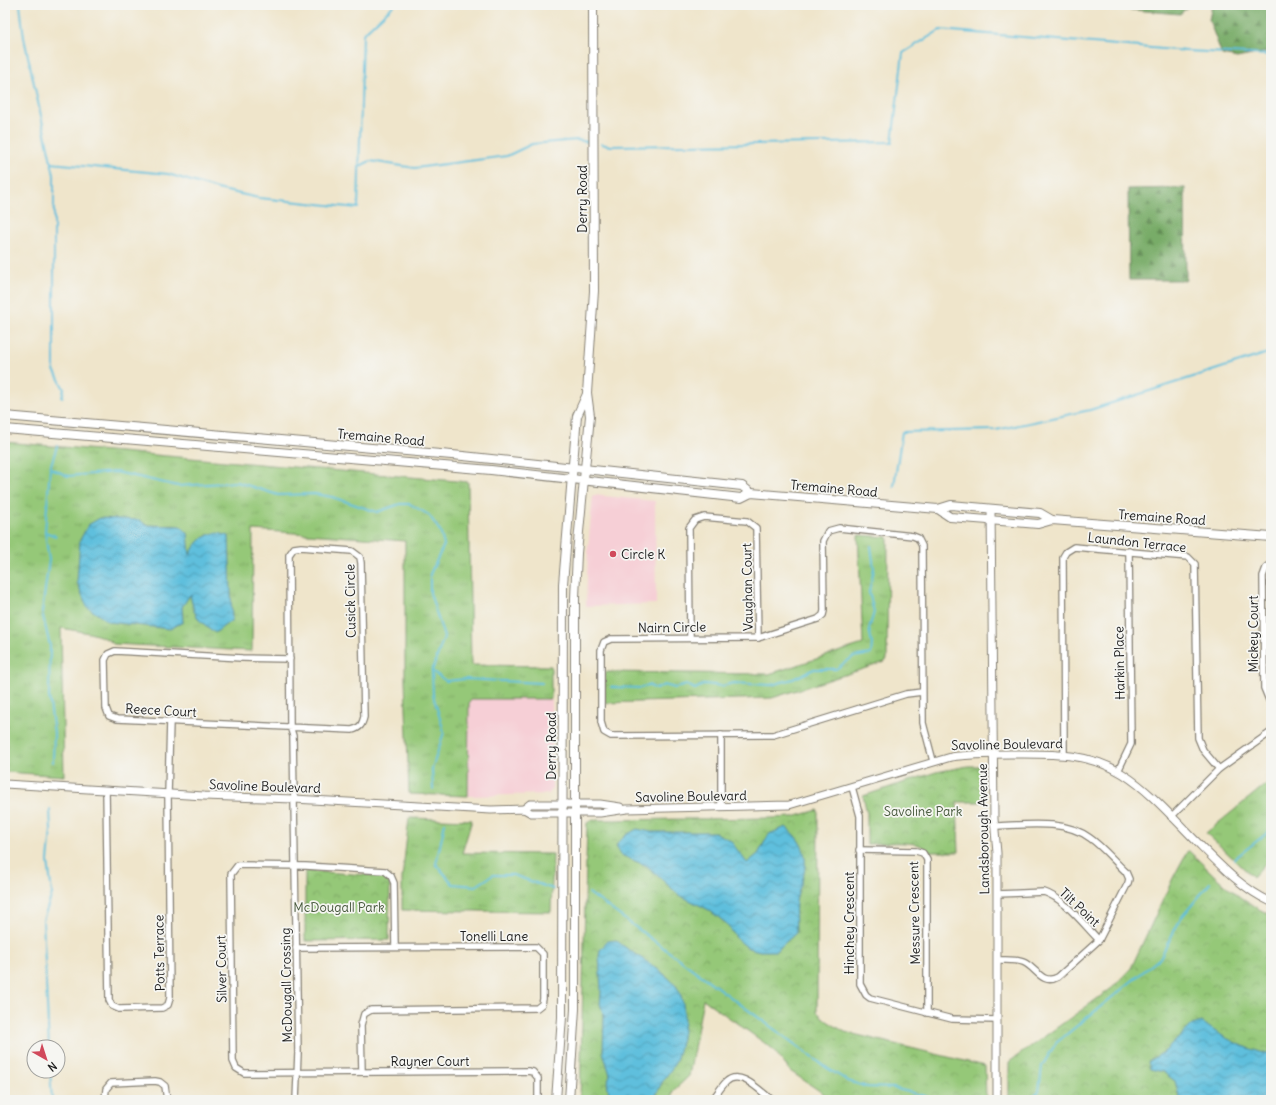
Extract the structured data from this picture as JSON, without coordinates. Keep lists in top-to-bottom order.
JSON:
{
  "streets": {
    "main road": ["Derry Road", "Tremaine Road"],
    "street": [
      "Laundon Terrace",
      "Vaughan Court",
      "Cusick Circle",
      "Nairn Circle",
      "Mickey Court",
      "Harkin Place",
      "Reece Court",
      "Savoline Boulevard",
      "Landsborough Avenue",
      "Tilt Point",
      "Messure Crescent",
      "Hinchey Crescent",
      "Tonelli Lane",
      "Potts Terrace",
      "Silver Court",
      "McDougall Crossing",
      "Rayner Court"
    ]
  },
  "crossings": [
    ["Derry Road", "Tremaine Road"],
    ["Derry Road", "Savoline Boulevard"],
    ["Tremaine Road", "Landsborough Avenue"],
    ["Laundon Terrace", "Harkin Place"],
    ["Laundon Terrace", "Savoline Boulevard"],
    ["Vaughan Court", "Nairn Circle"],
    ["Cusick Circle", "Reece Court"],
    ["Cusick Circle", "Savoline Boulevard"],
    ["Cusick Circle", "McDougall Crossing"],
    ["Nairn Circle", "Savoline Boulevard"],
    ["Harkin Place", "Savoline Boulevard"],
    ["Reece Court", "Potts Terrace"],
    ["Savoline Boulevard", "Landsborough Avenue"],
    ["Savoline Boulevard", "Hinchey Crescent"],
    ["Savoline Boulevard", "Potts Terrace"],
    ["Savoline Boulevard", "McDougall Crossing"],
    ["Landsborough Avenue", "Tilt Point"],
    ["Landsborough Avenue", "Hinchey Crescent"],
    ["Messure Crescent", "Hinchey Crescent"],
    ["Tonelli Lane", "Silver Court"],
    ["Tonelli Lane", "McDougall Crossing"],
    ["Tonelli Lane", "Rayner Court"],
    ["Silver Court", "McDougall Crossing"],
    ["Silver Court", "Rayner Court"],
    ["McDougall Crossing", "Rayner Court"]
  ],
  "parks": ["Savoline Park", "McDougall Park"],
  "places": ["Circle K"],
  "north": "bottom right"
}
